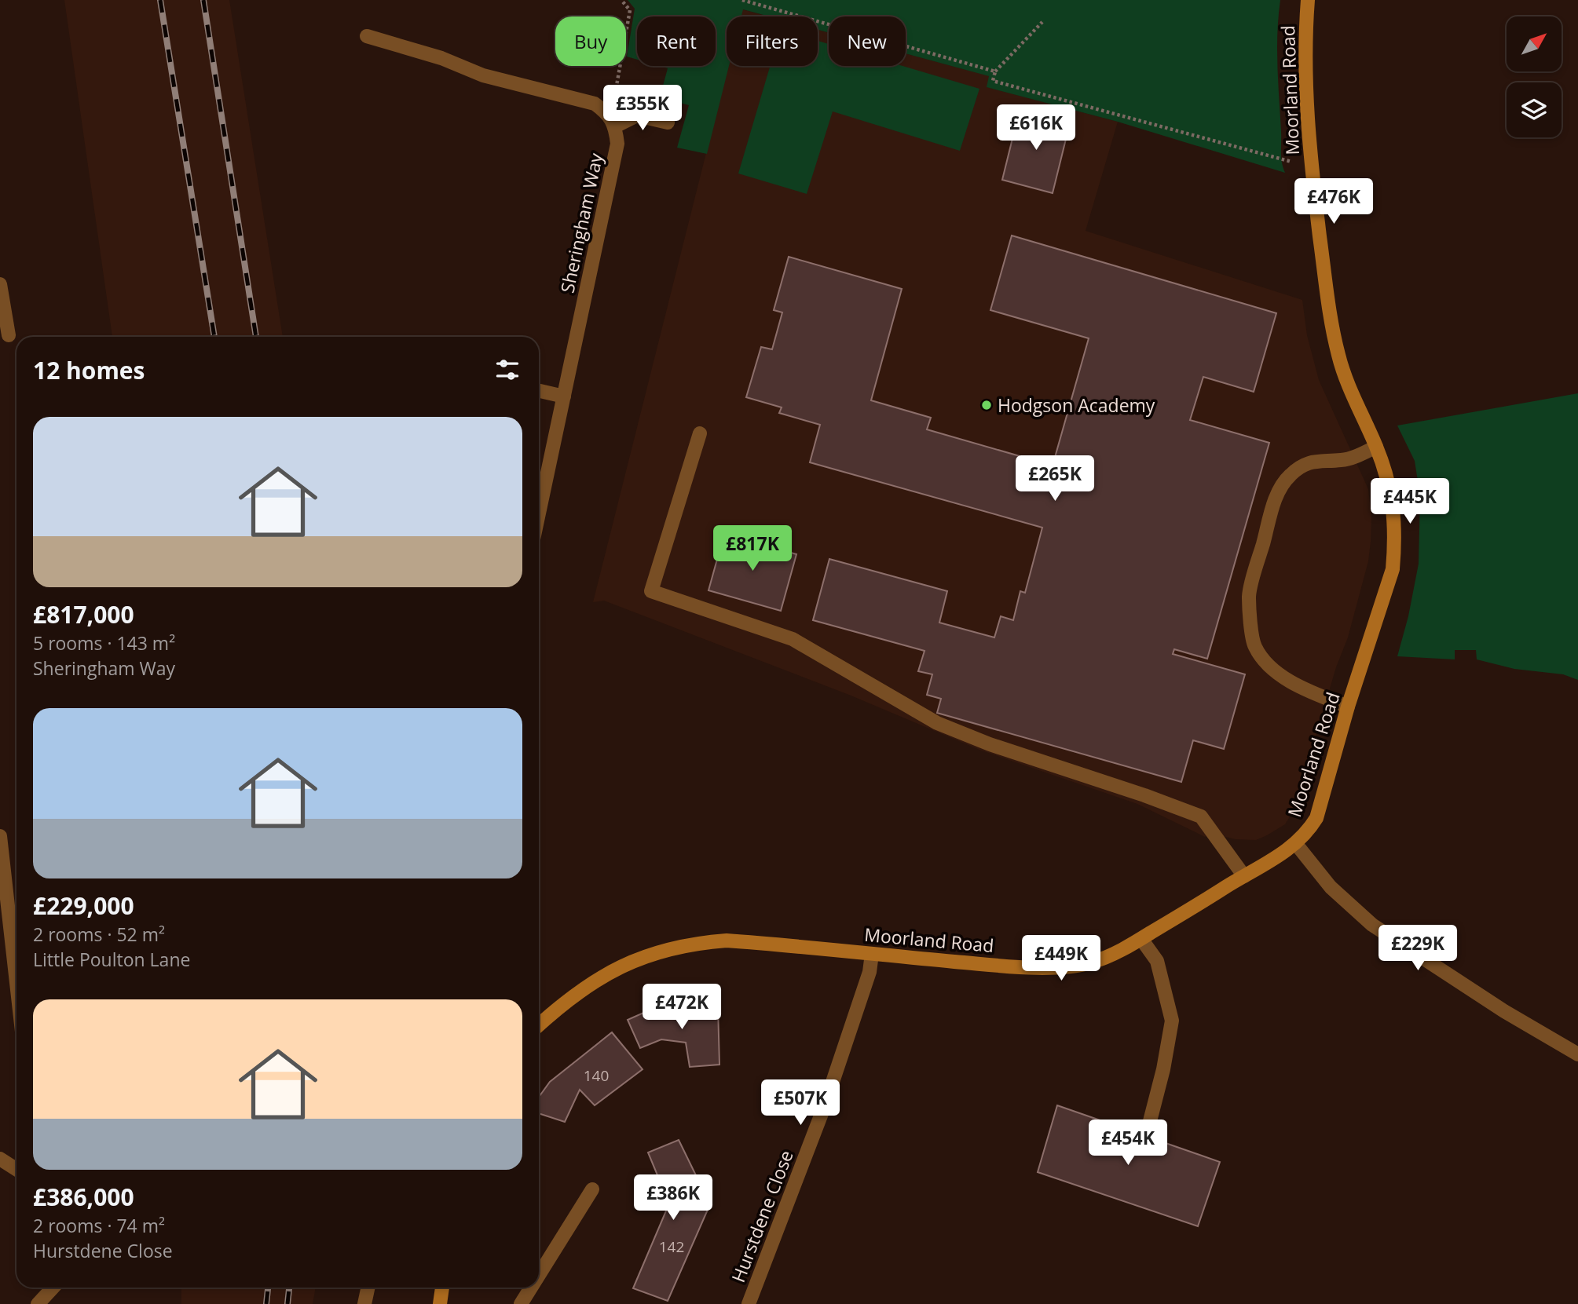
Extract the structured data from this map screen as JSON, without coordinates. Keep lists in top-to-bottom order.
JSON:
{
  "streets": {
    "street": ["Moorland Road", "Sheringham Way", "Hurstdene Close"]
  },
  "crossings": [
    ["Moorland Road", "Hurstdene Close"]
  ],
  "places": ["Hodgson Academy"],
  "house_numbers": ["140", "142"],
  "north": "top right",
  "page": {
    "chip": [
      "Buy",
      "Rent",
      "Filters",
      "New"
    ],
    "price": [
      "£355K",
      "£616K",
      "£476K",
      "£265K",
      "£445K",
      "£817K",
      "£229K",
      "£449K",
      "£472K",
      "£507K",
      "£454K",
      "£386K"
    ],
    "heading": "12 homes",
    "list": [
      {
        "name": "£817,000",
        "note": "5 rooms · 143 m² · Sheringham Way"
      },
      {
        "name": "£229,000",
        "note": "2 rooms · 52 m² · Little Poulton Lane"
      },
      {
        "name": "£386,000",
        "note": "2 rooms · 74 m² · Hurstdene Close"
      }
    ]
  }
}
